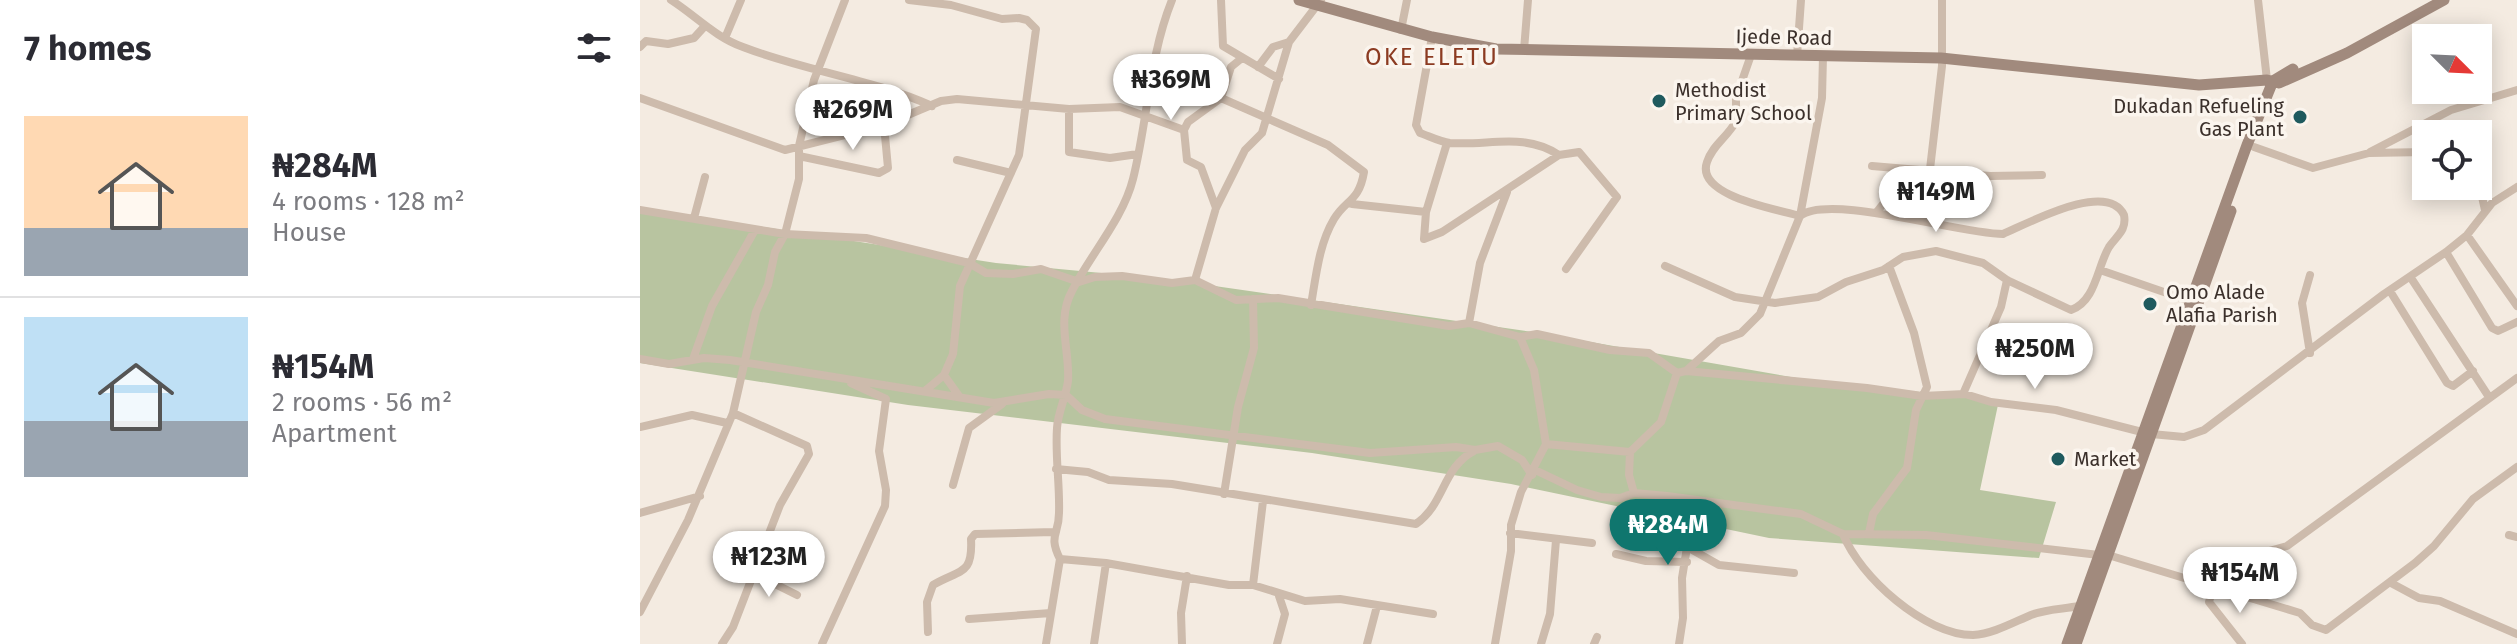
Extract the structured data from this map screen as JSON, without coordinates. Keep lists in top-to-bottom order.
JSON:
{
  "streets": {
    "main road": ["Ijede Road"]
  },
  "districts": ["OKE ELETU"],
  "places": [
    "Methodist Primary School",
    "Dukadan Refueling Gas Plant",
    "Omo Alade Alafia Parish",
    "Market"
  ],
  "north": "bottom right",
  "page": {
    "heading": "7 homes",
    "price": [
      "₦369M",
      "₦269M",
      "₦149M",
      "₦250M",
      "₦284M",
      "₦123M",
      "₦154M"
    ],
    "list": [
      {
        "name": "₦284M",
        "note": "4 rooms · 128 m² · House"
      },
      {
        "name": "₦154M",
        "note": "2 rooms · 56 m² · Apartment"
      }
    ]
  }
}
